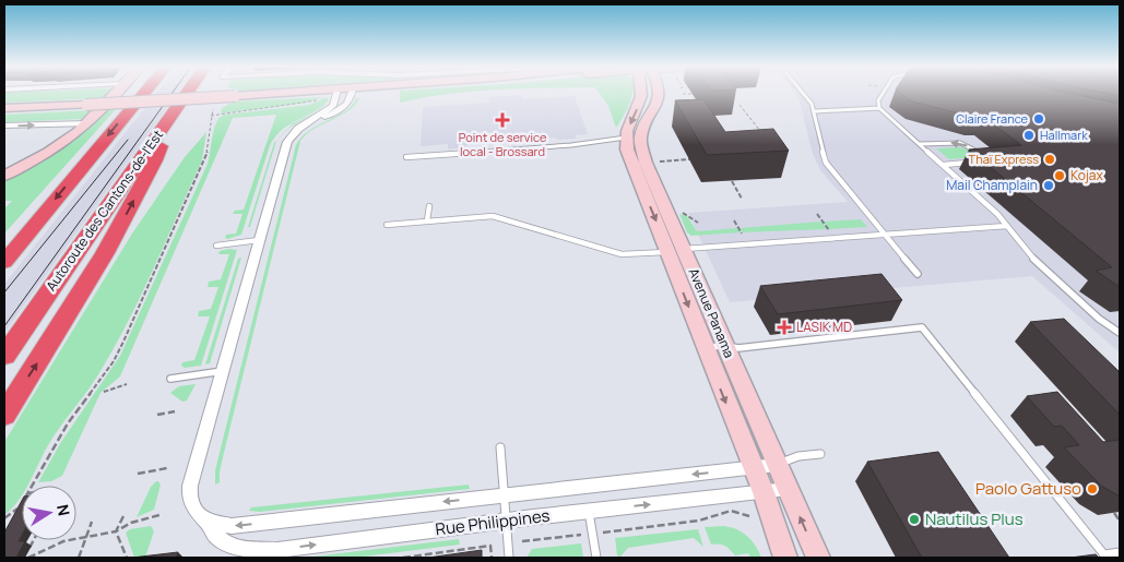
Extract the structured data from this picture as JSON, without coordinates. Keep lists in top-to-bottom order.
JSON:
{
  "streets": {
    "highway": ["Autoroute des Cantons-de-l'Est"],
    "street": ["Avenue Panama", "Rue Philippines"]
  },
  "crossings": [
    ["Avenue Panama", "Rue Philippines"]
  ],
  "places": {
    "other": [
      "Claire France",
      "Hallmark",
      "Thaï Express",
      "Kojax",
      "Mail Champlain",
      "Paolo Gattuso",
      "Nautilus Plus"
    ],
    "health": ["Point de service local - Brossard", "LASIK MD"]
  },
  "north": "right"
}
